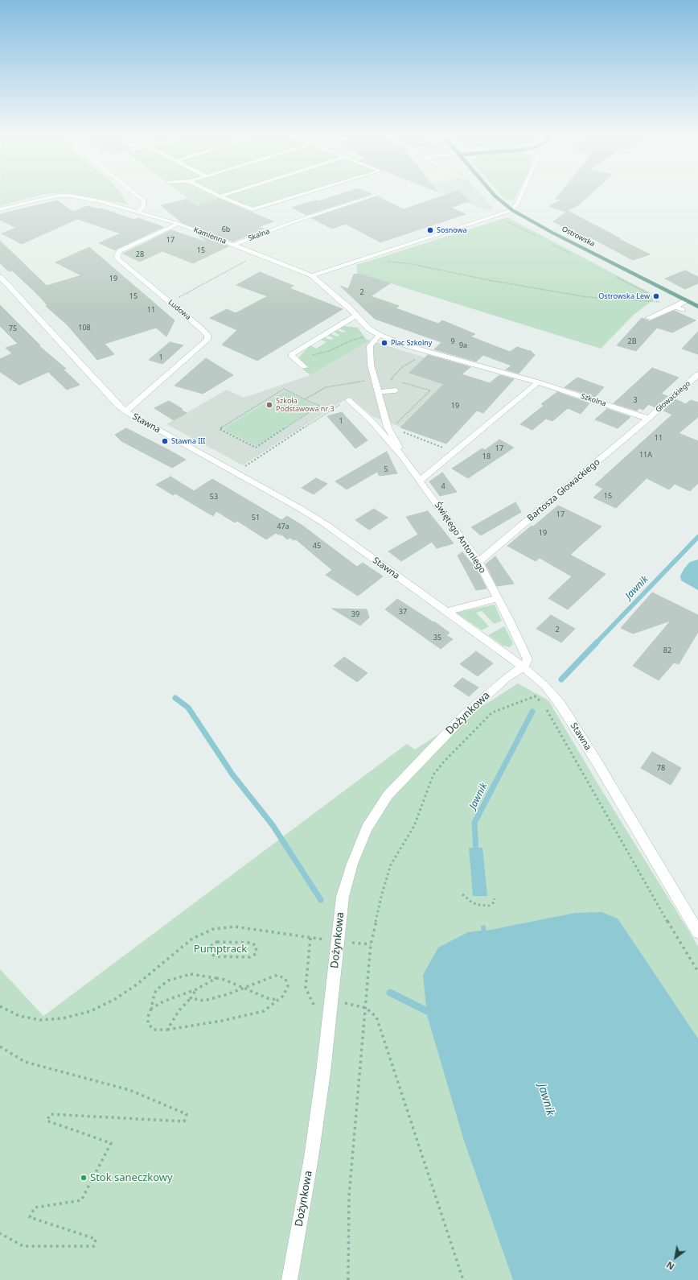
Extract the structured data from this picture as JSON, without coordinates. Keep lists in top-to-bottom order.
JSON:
{
  "streets": {
    "main road": ["Ostrowska"],
    "street": [
      "Skalna",
      "Kamienna",
      "Ludowa",
      "Głowackiego",
      "Szkolna",
      "Stawna",
      "Bartosza Głowackiego",
      "Świętego Antoniego",
      "Dożynkowa"
    ]
  },
  "crossings": [
    ["Skalna", "Kamienna"],
    ["Kamienna", "Ludowa"],
    ["Kamienna", "Szkolna"],
    ["Ludowa", "Stawna"],
    ["Głowackiego", "Szkolna"],
    ["Głowackiego", "Bartosza Głowackiego"],
    ["Szkolna", "Bartosza Głowackiego"],
    ["Stawna", "Świętego Antoniego"],
    ["Stawna", "Dożynkowa"],
    ["Bartosza Głowackiego", "Świętego Antoniego"],
    ["Świętego Antoniego", "Dożynkowa"]
  ],
  "water": ["Jawnik"],
  "parks": ["Pumptrack"],
  "places": [
    "Sosnowa",
    "Ostrowska Lew",
    "Plac Szkolny",
    "Szkoła Podstawowa nr 3",
    "Stawna III",
    "Stok saneczkowy"
  ],
  "house_numbers": [
    "6b",
    "17",
    "15",
    "28",
    "19",
    "2",
    "15",
    "11",
    "108",
    "75",
    "9",
    "2B",
    "9a",
    "1",
    "3",
    "19",
    "1",
    "11",
    "17",
    "11A",
    "18",
    "5",
    "4",
    "15",
    "53",
    "17",
    "51",
    "47a",
    "19",
    "45",
    "37",
    "39",
    "2",
    "35",
    "82",
    "78"
  ],
  "north": "bottom left"
}
